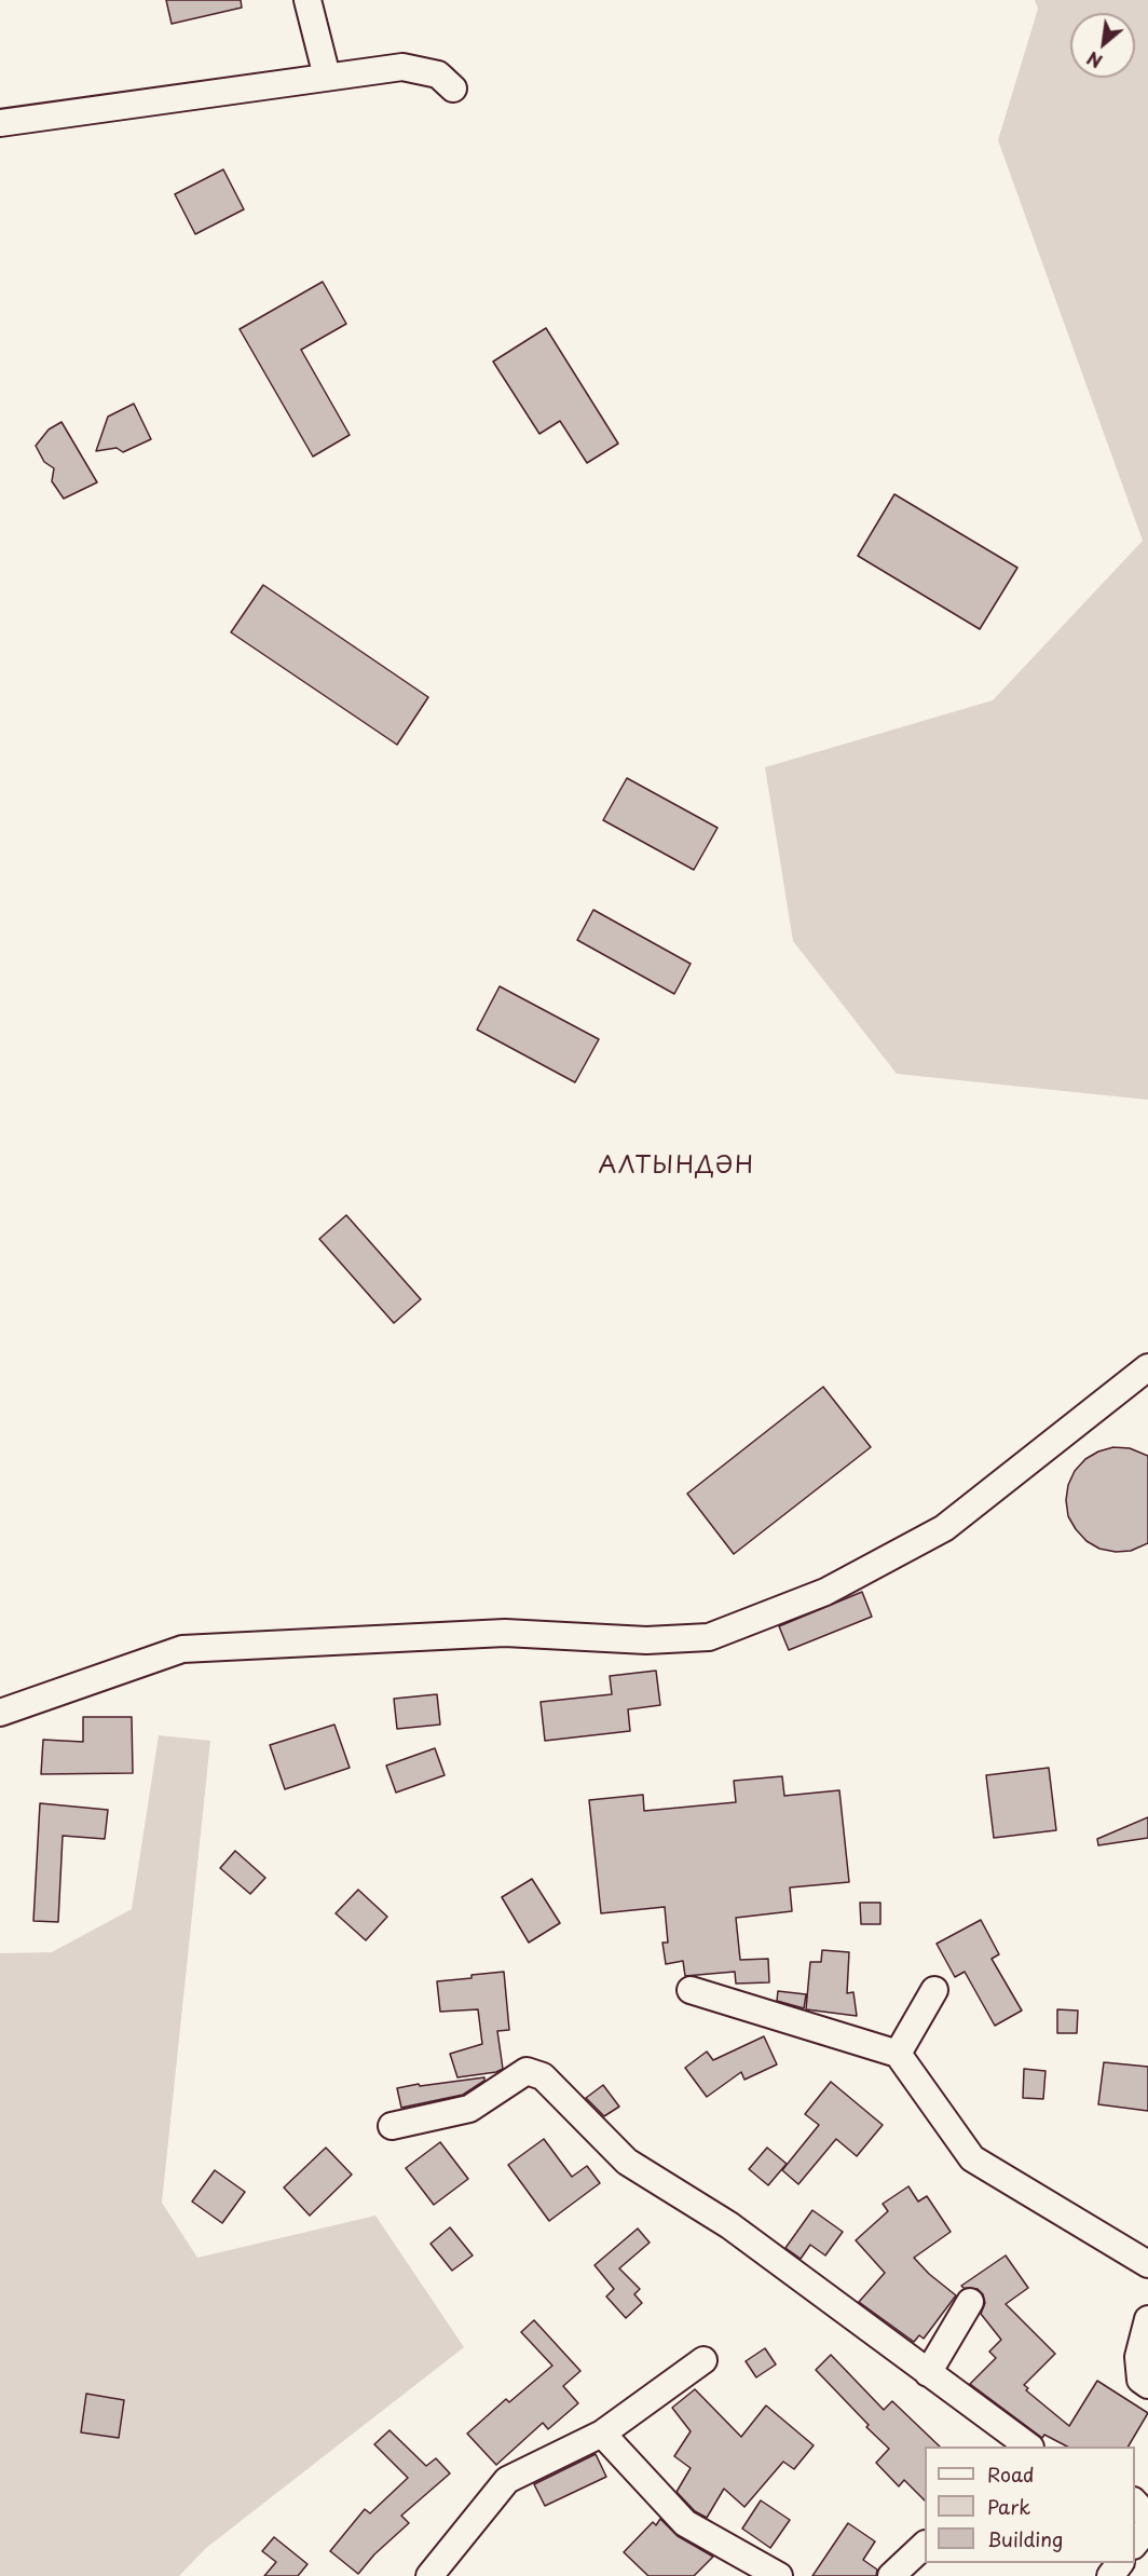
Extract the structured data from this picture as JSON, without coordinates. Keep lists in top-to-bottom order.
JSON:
{
  "districts": ["АЛТЫНДӘН"],
  "legend": ["Road", "Park", "Building"],
  "north": "bottom left"
}
